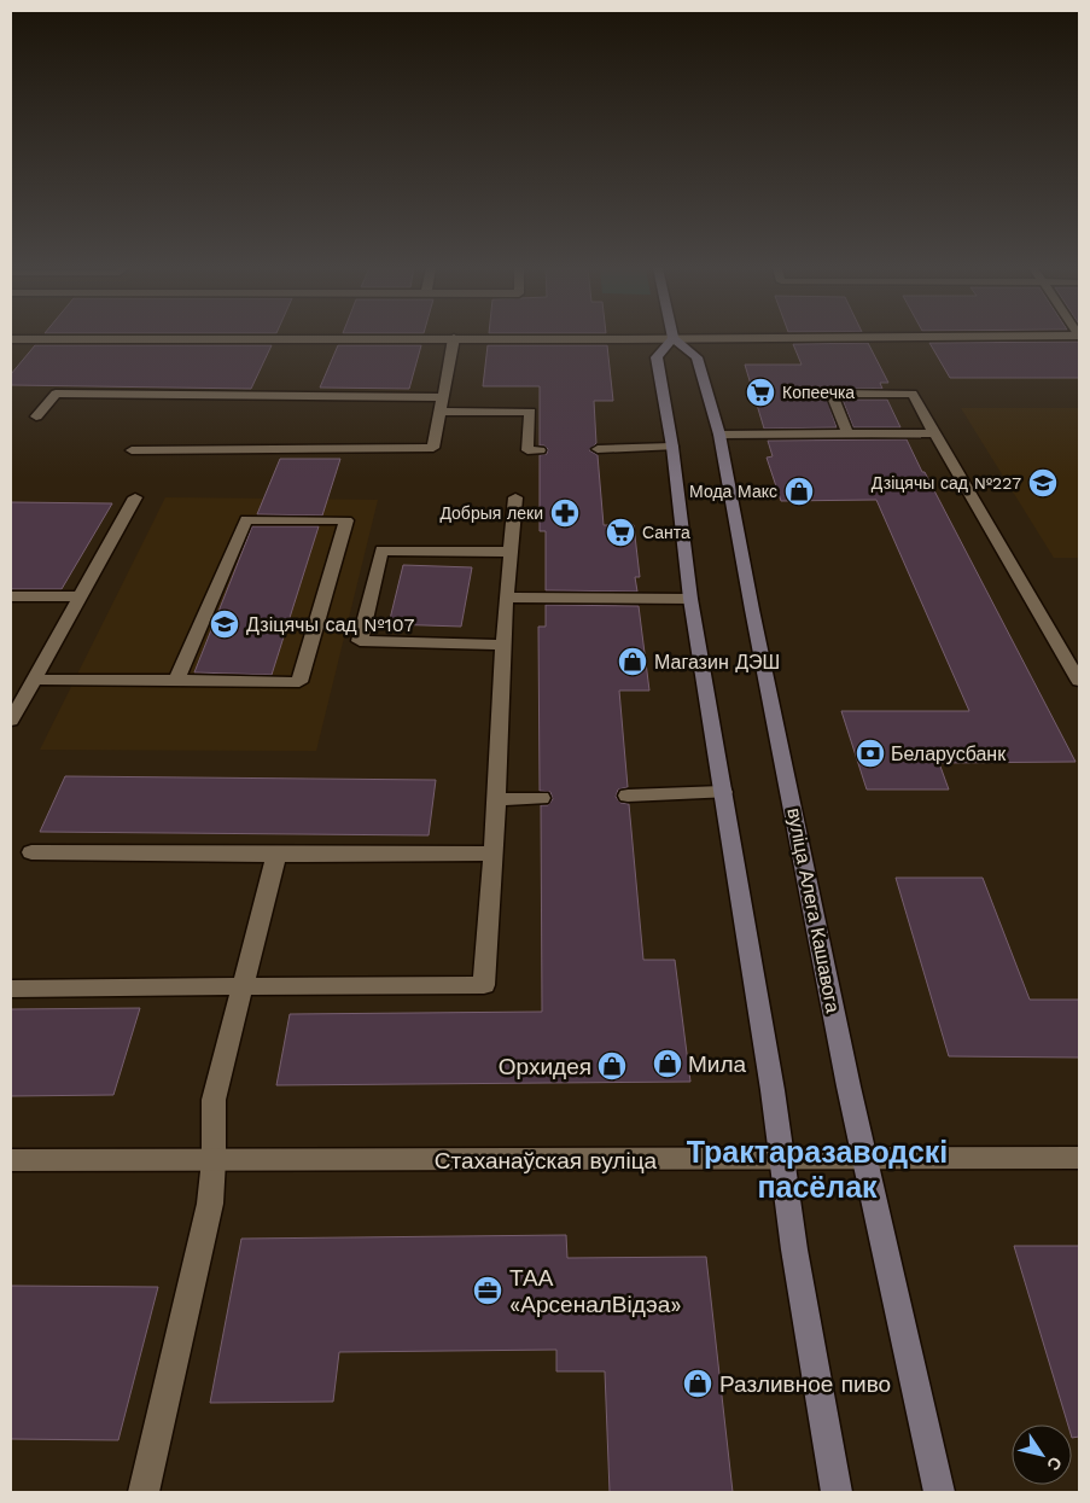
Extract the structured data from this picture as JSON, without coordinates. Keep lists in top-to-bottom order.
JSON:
{
  "streets": {
    "main road": ["вуліца Алега Кашавога"],
    "street": ["Стаханаўская вуліца"]
  },
  "crossings": [
    ["вуліца Алега Кашавога", "Стаханаўская вуліца"]
  ],
  "districts": ["Трактаразаводскі пасёлак"],
  "places": {
    "supermarket": ["Копеечка", "Санта"],
    "school or university": ["Дзіцячы сад №227", "Дзіцячы сад №107"],
    "shop": [
      "Мода Макс",
      "Магазин ДЭШ",
      "Мила",
      "Орхидея",
      "Разливное пиво"
    ],
    "pharmacy": ["Добрыя леки"],
    "bank": ["Беларусбанк"],
    "office": ["ТАА «АрсеналВідэа»"]
  },
  "north": "bottom right"
}
